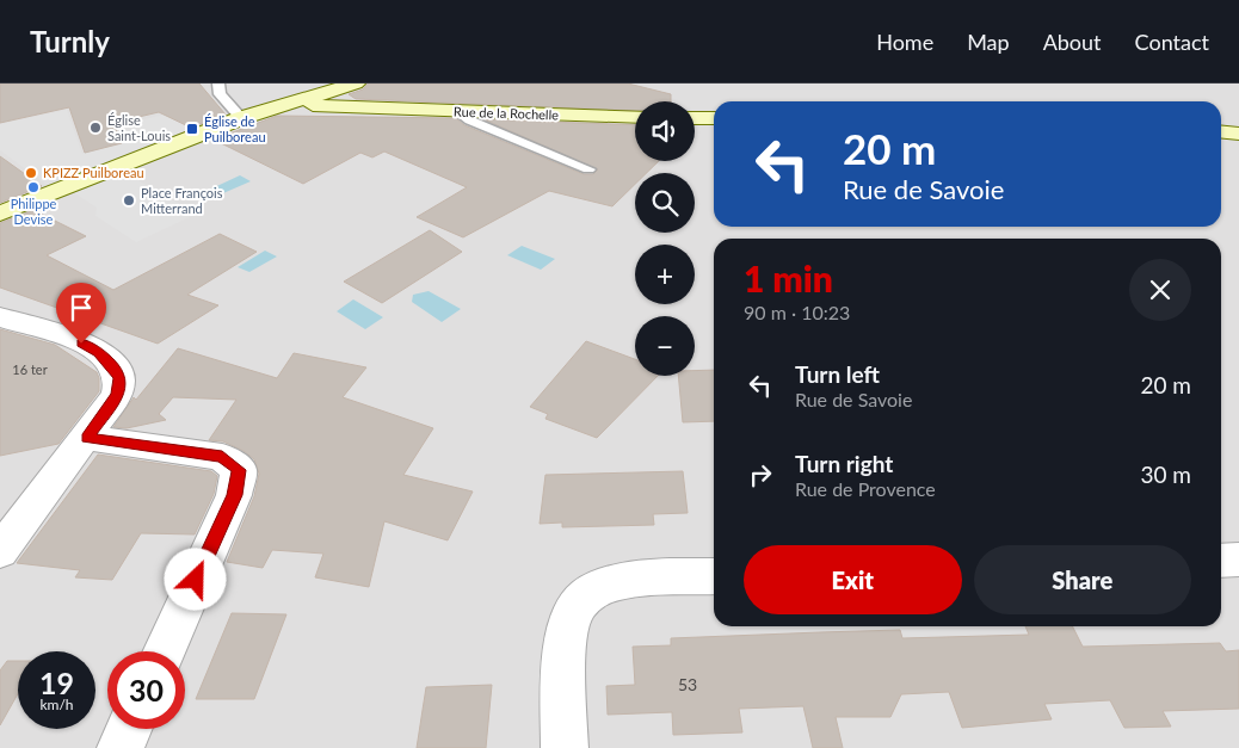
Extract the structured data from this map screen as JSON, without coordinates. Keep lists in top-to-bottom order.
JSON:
{
  "streets": {
    "main road": ["Rue de la Rochelle"]
  },
  "places": {
    "other": [
      "Église Saint-Louis",
      "KPIZZ Puilboreau",
      "Philippe Devise",
      "Place François Mitterrand"
    ],
    "transit": ["Église de Puilboreau"]
  },
  "house_numbers": ["16 ter", "53"],
  "page": {
    "header": "Turnly",
    "nav": [
      "Home",
      "Map",
      "About",
      "Contact"
    ],
    "map_buttons": ["+", "−"],
    "turn": ["20 m", "Rue de Savoie"],
    "heading": ["1 min", "90 m · 10:23"],
    "list": [
      {
        "name": "Turn left",
        "note": "Rue de Savoie",
        "value": "20 m"
      },
      {
        "name": "Turn right",
        "note": "Rue de Provence",
        "value": "30 m"
      }
    ],
    "buttons": ["Exit", "Share"],
    "speed": "19 km/h",
    "limit": "30"
  }
}
